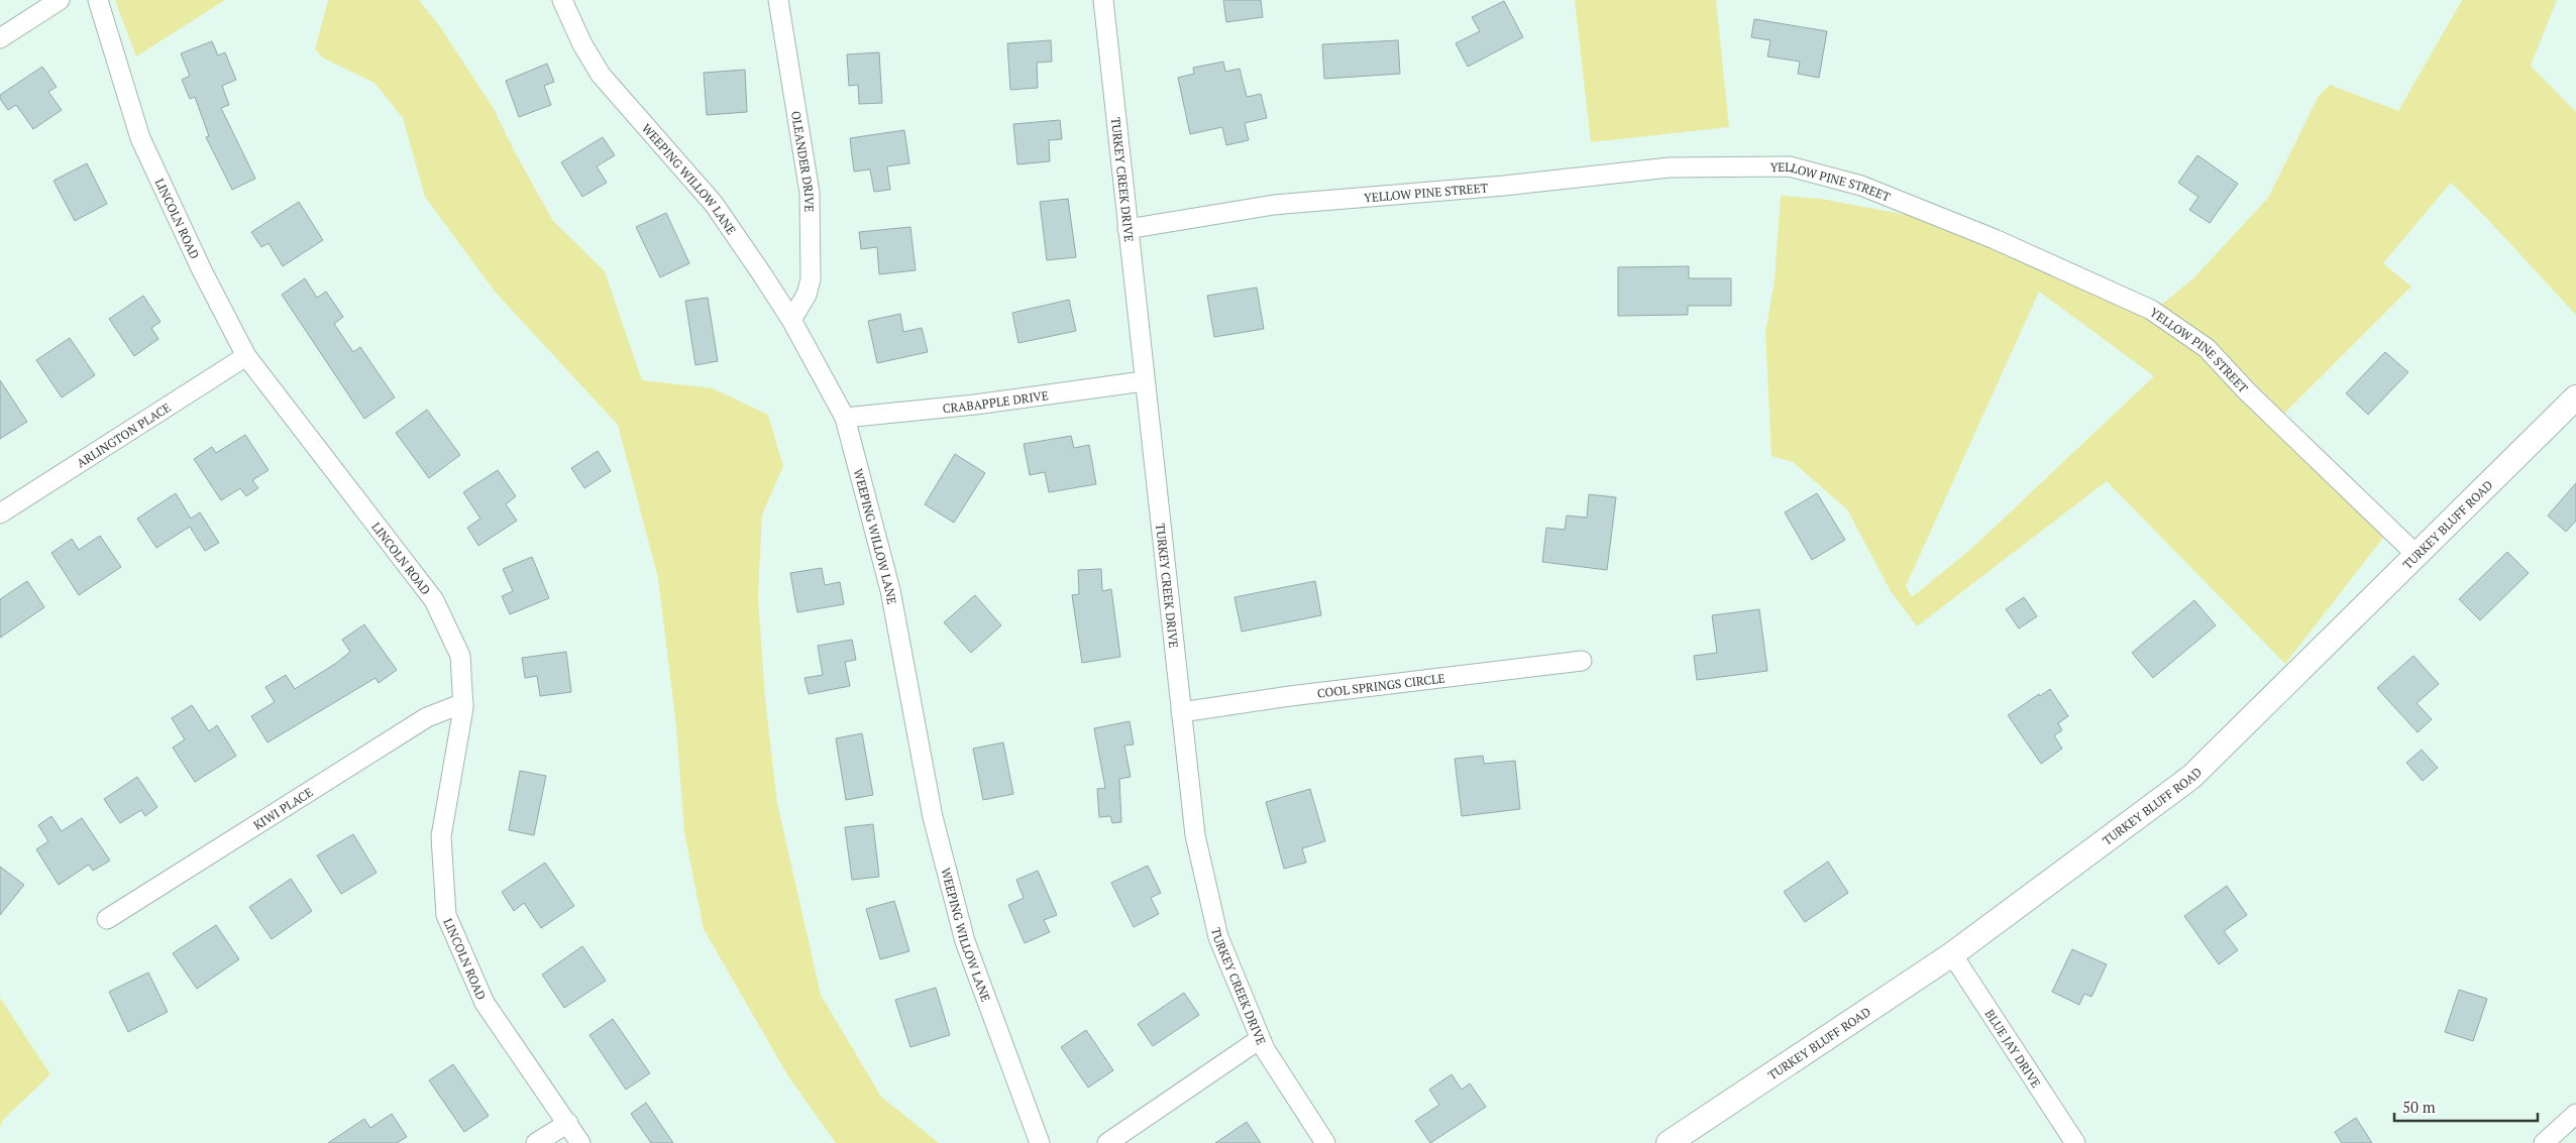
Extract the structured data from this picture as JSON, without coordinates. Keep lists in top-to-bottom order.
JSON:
{
  "streets": {
    "street": [
      "OLEANDER DRIVE",
      "WEEPING WILLOW LANE",
      "TURKEY CREEK DRIVE",
      "YELLOW PINE STREET",
      "LINCOLN ROAD",
      "CRABAPPLE DRIVE",
      "ARLINGTON PLACE",
      "TURKEY BLUFF ROAD",
      "COOL SPRINGS CIRCLE",
      "KIWI PLACE",
      "BLUE JAY DRIVE"
    ]
  },
  "crossings": [
    ["OLEANDER DRIVE", "WEEPING WILLOW LANE"],
    ["WEEPING WILLOW LANE", "CRABAPPLE DRIVE"],
    ["TURKEY CREEK DRIVE", "YELLOW PINE STREET"],
    ["TURKEY CREEK DRIVE", "CRABAPPLE DRIVE"],
    ["TURKEY CREEK DRIVE", "COOL SPRINGS CIRCLE"],
    ["YELLOW PINE STREET", "TURKEY BLUFF ROAD"],
    ["LINCOLN ROAD", "ARLINGTON PLACE"],
    ["LINCOLN ROAD", "KIWI PLACE"],
    ["TURKEY BLUFF ROAD", "BLUE JAY DRIVE"]
  ],
  "scale_bar": "50 m"
}
